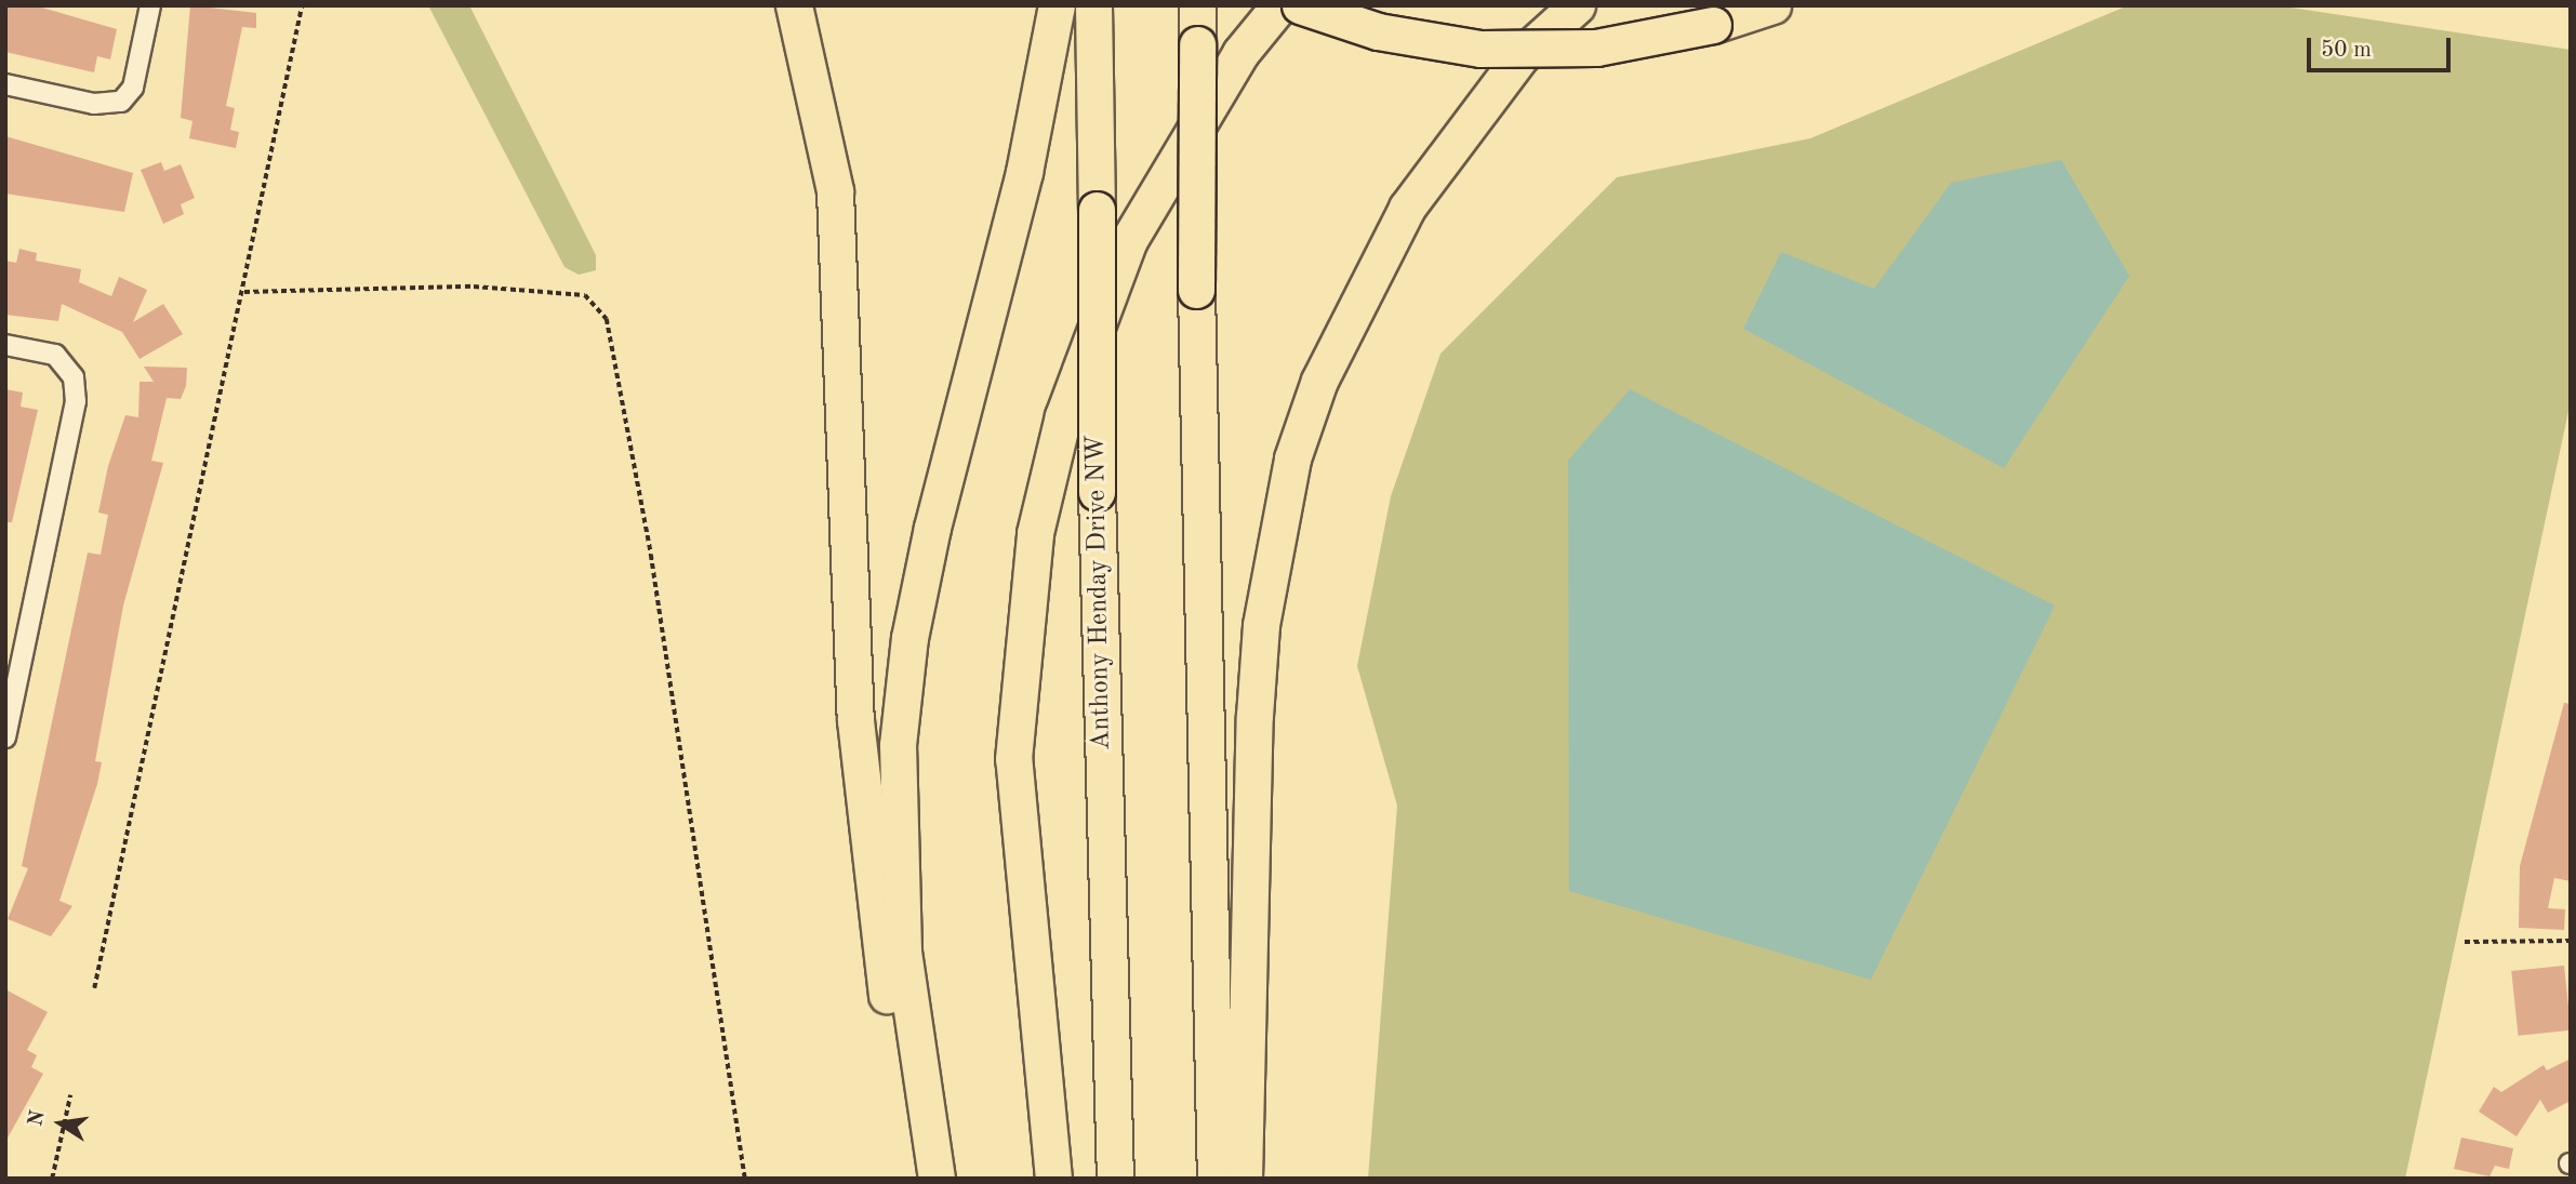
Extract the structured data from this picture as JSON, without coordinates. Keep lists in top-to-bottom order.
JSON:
{
  "streets": {
    "highway": ["Anthony Henday Drive NW"]
  },
  "scale_bar": "50 m",
  "north": "left"
}
